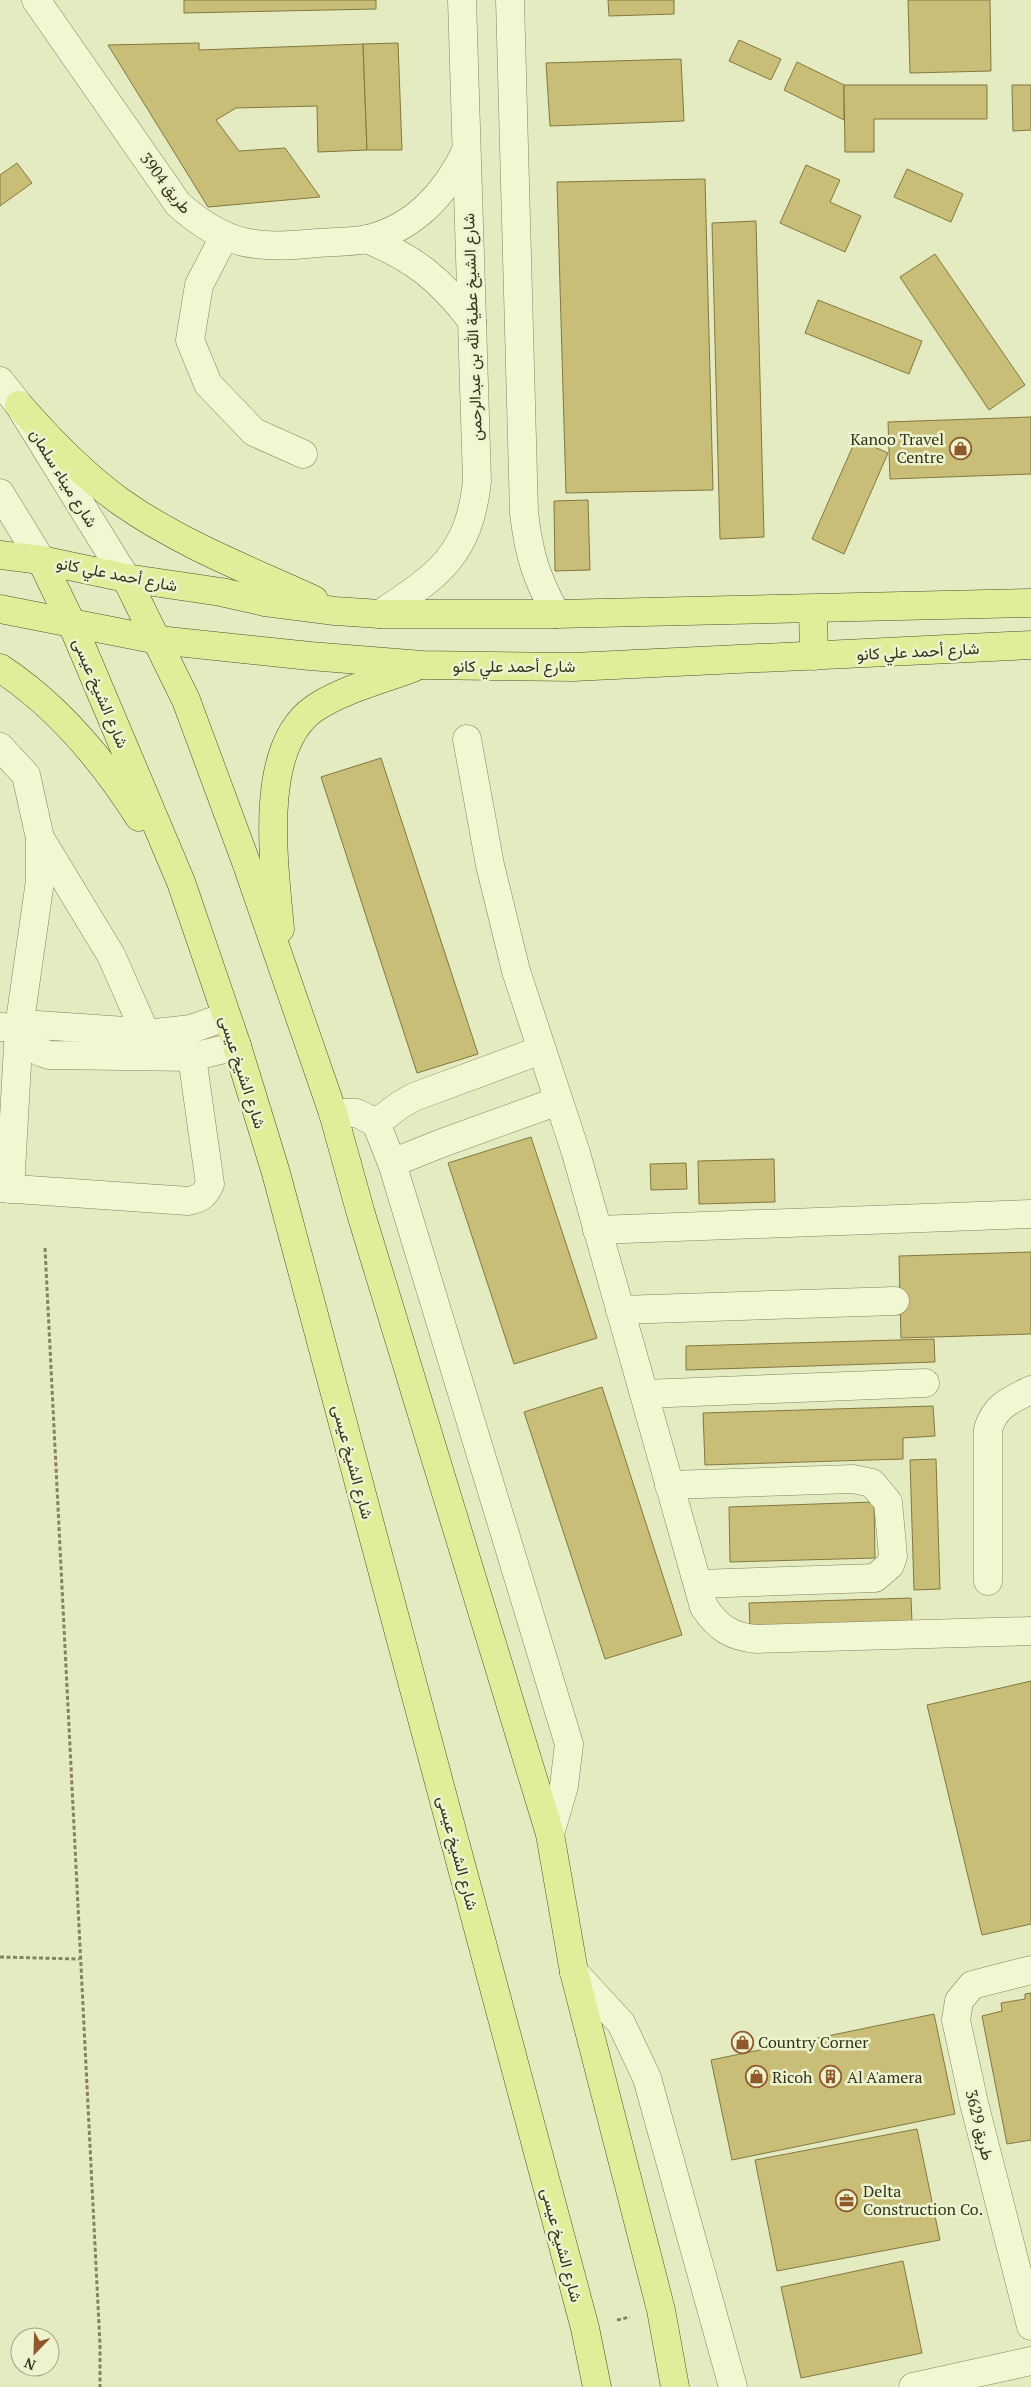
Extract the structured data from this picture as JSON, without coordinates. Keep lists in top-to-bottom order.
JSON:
{
  "streets": {
    "main road": ["شارع أحمد علي كانو", "شارع الشيخ عيسى"],
    "street": [
      "طريق 3904",
      "شارع الشيخ عطية الله بن عبدالرحمن",
      "شارع ميناء سلمان",
      "طريق 3629"
    ]
  },
  "crossings": [
    ["طريق 3904", "شارع الشيخ عطية الله بن عبدالرحمن"],
    ["شارع الشيخ عطية الله بن عبدالرحمن", "شارع أحمد علي كانو"],
    ["شارع ميناء سلمان", "شارع أحمد علي كانو"],
    ["شارع أحمد علي كانو", "شارع الشيخ عيسى"]
  ],
  "places": {
    "shop": ["Kanoo Travel Centre", "Country Corner", "Ricoh"],
    "building": ["Al A'amera"],
    "office": ["Delta Construction Co."]
  },
  "north": "bottom left"
}
